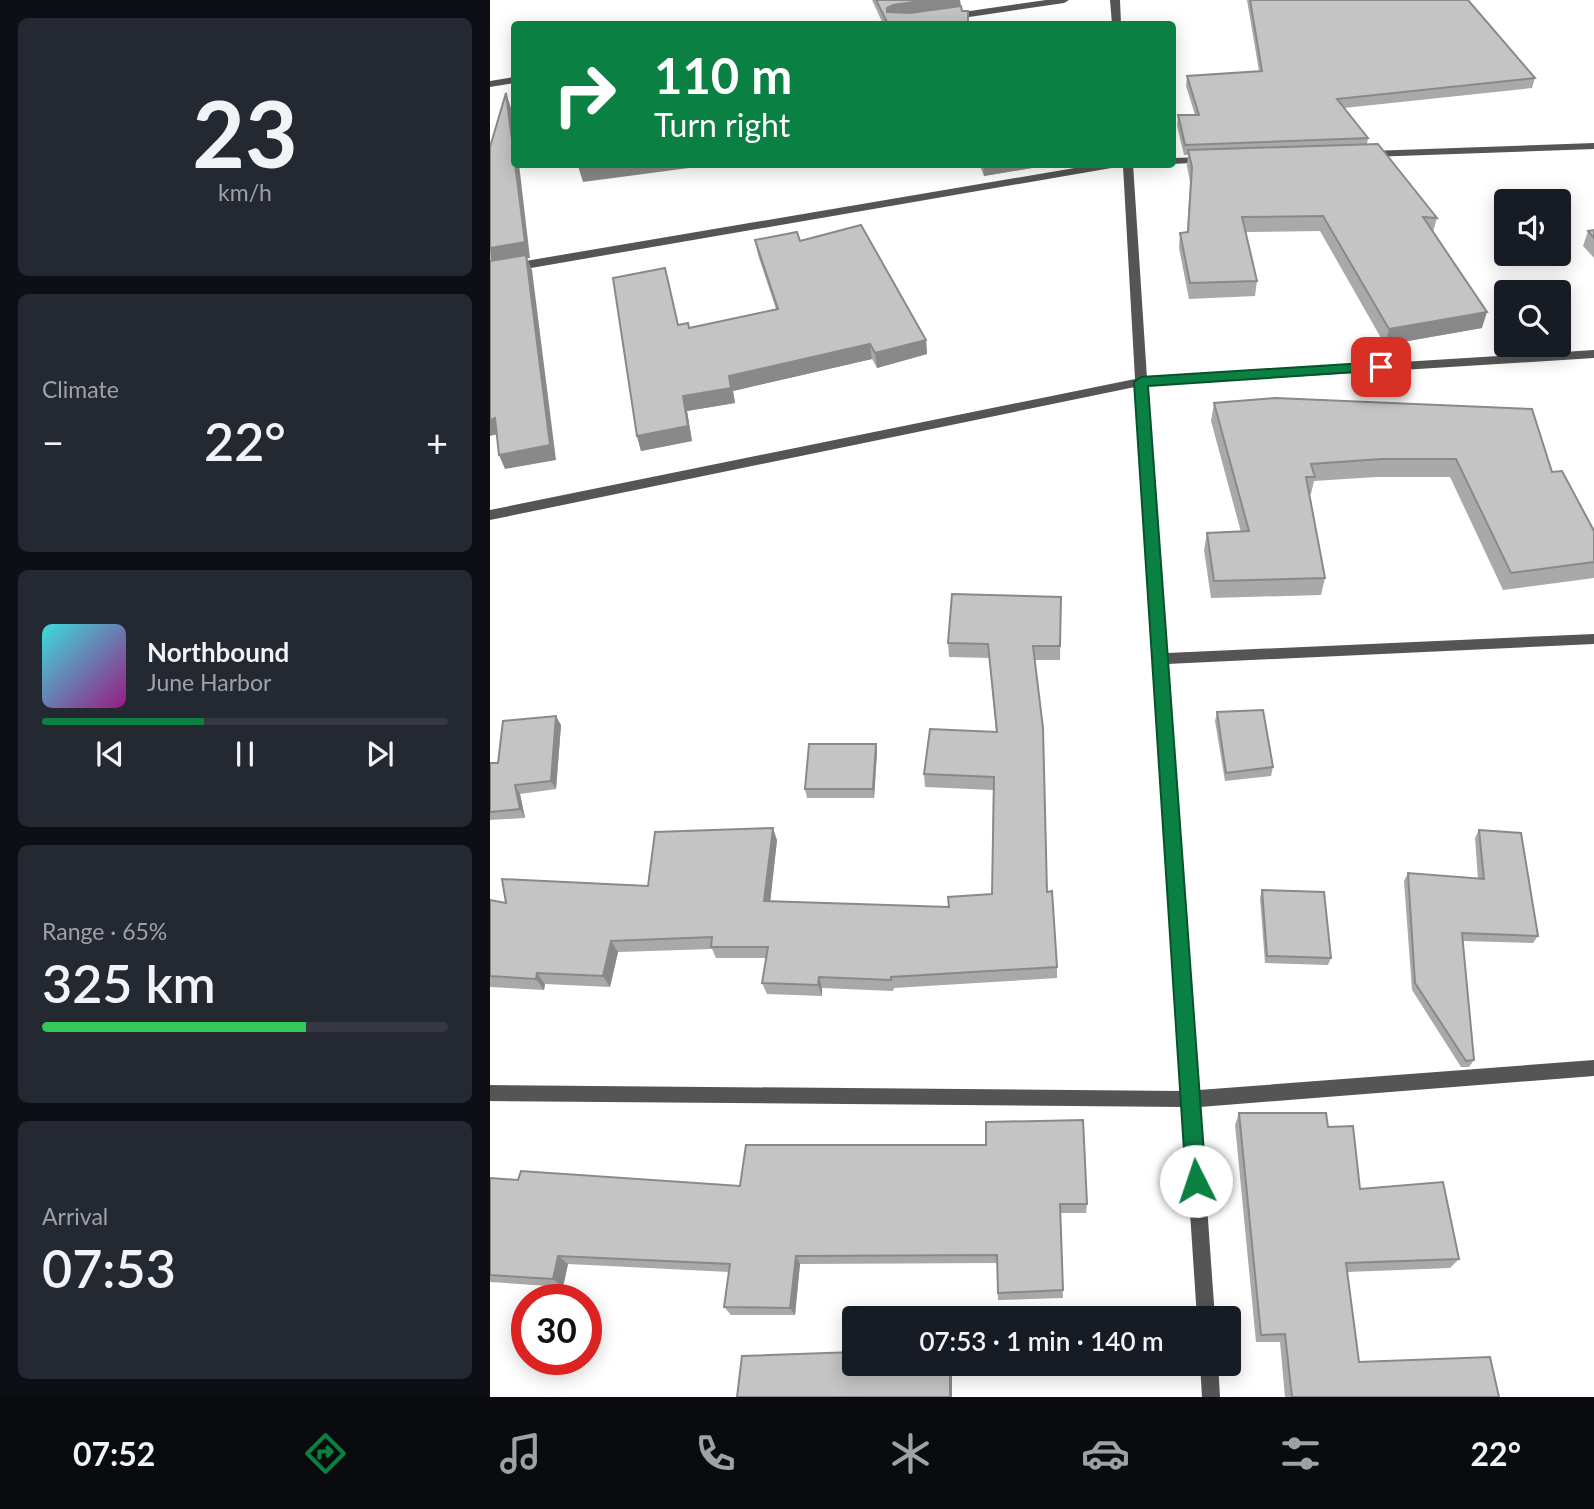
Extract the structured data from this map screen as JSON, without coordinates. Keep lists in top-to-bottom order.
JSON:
{
  "page": {
    "tile": [
      ["23", "km/h"],
      "Climate",
      ["Range · 65%", "325 km"],
      ["Arrival", "07:53"]
    ],
    "turn": ["110 m", "Turn right"],
    "heat": ["−", "22°", "+"],
    "song": ["Northbound", "June Harbor"],
    "limit": "30",
    "trip": "07:53 · 1 min · 140 m",
    "tabs": ["07:52", "22°"]
  }
}
